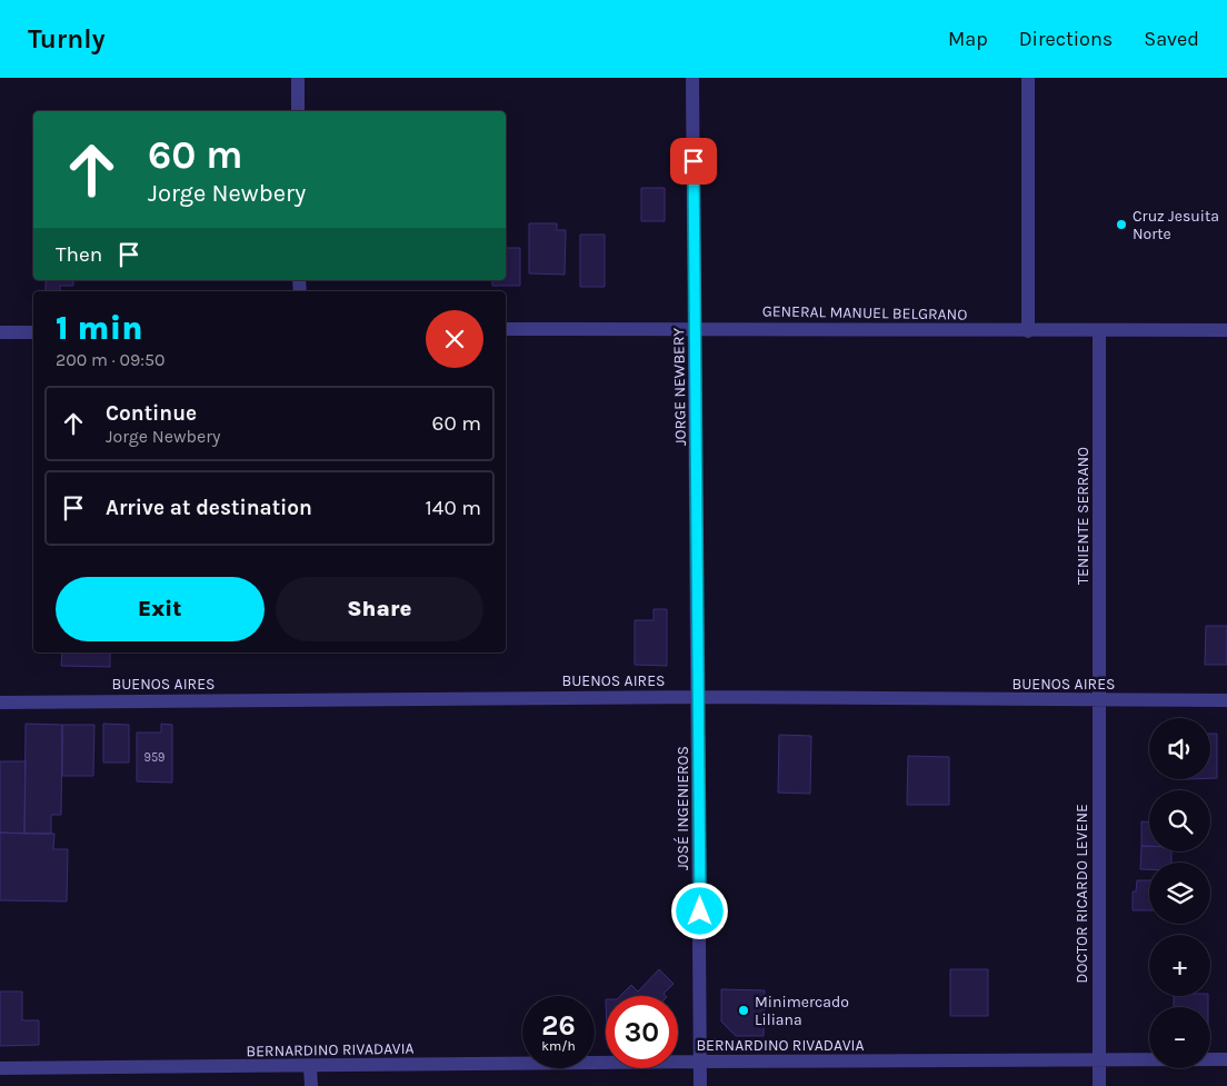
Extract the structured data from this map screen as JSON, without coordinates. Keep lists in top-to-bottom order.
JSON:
{
  "streets": {
    "street": [
      "GENERAL MANUEL BELGRANO",
      "JORGE NEWBERY",
      "TENIENTE SERRANO",
      "BUENOS AIRES",
      "JOSÉ INGENIEROS",
      "DOCTOR RICARDO LEVENE",
      "BERNARDINO RIVADAVIA"
    ]
  },
  "crossings": [
    ["GENERAL MANUEL BELGRANO", "JORGE NEWBERY"],
    ["GENERAL MANUEL BELGRANO", "TENIENTE SERRANO"],
    ["JORGE NEWBERY", "BUENOS AIRES"],
    ["JORGE NEWBERY", "JOSÉ INGENIEROS"],
    ["TENIENTE SERRANO", "BUENOS AIRES"],
    ["TENIENTE SERRANO", "DOCTOR RICARDO LEVENE"],
    ["BUENOS AIRES", "JOSÉ INGENIEROS"],
    ["BUENOS AIRES", "DOCTOR RICARDO LEVENE"],
    ["JOSÉ INGENIEROS", "BERNARDINO RIVADAVIA"],
    ["DOCTOR RICARDO LEVENE", "BERNARDINO RIVADAVIA"]
  ],
  "places": ["Cruz Jesuita Norte", "Minimercado Liliana"],
  "house_numbers": ["959"],
  "page": {
    "header": "Turnly",
    "nav": ["Map", "Directions", "Saved"],
    "turn": ["60 m", "Jorge Newbery"],
    "then": "Then",
    "heading": ["1 min", "200 m · 09:50"],
    "list": [
      {
        "name": "Continue",
        "note": "Jorge Newbery",
        "value": "60 m"
      },
      {
        "name": "Arrive at destination",
        "value": "140 m"
      }
    ],
    "buttons": ["Exit", "Share"],
    "map_buttons": ["+", "−"],
    "speed": "26 km/h",
    "limit": "30"
  }
}
